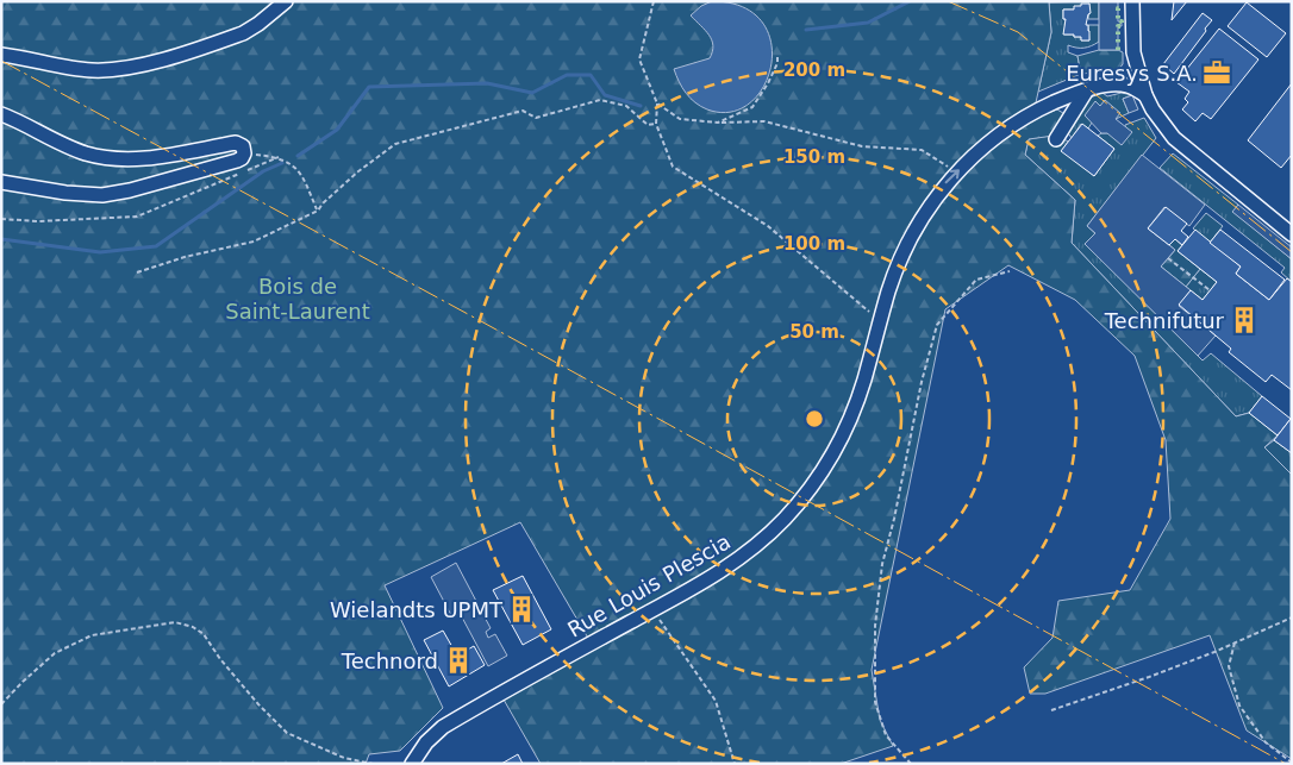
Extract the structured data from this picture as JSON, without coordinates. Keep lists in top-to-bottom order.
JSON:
{
  "streets": {
    "street": ["Rue Louis Plescia"]
  },
  "parks": ["Bois de Saint-Laurent"],
  "places": {
    "office": ["Euresys S.A."],
    "building": ["Technifutur", "Wielandts UPMT", "Technord"]
  },
  "rings": [
    "200 m",
    "150 m",
    "100 m",
    "50 m"
  ]
}
